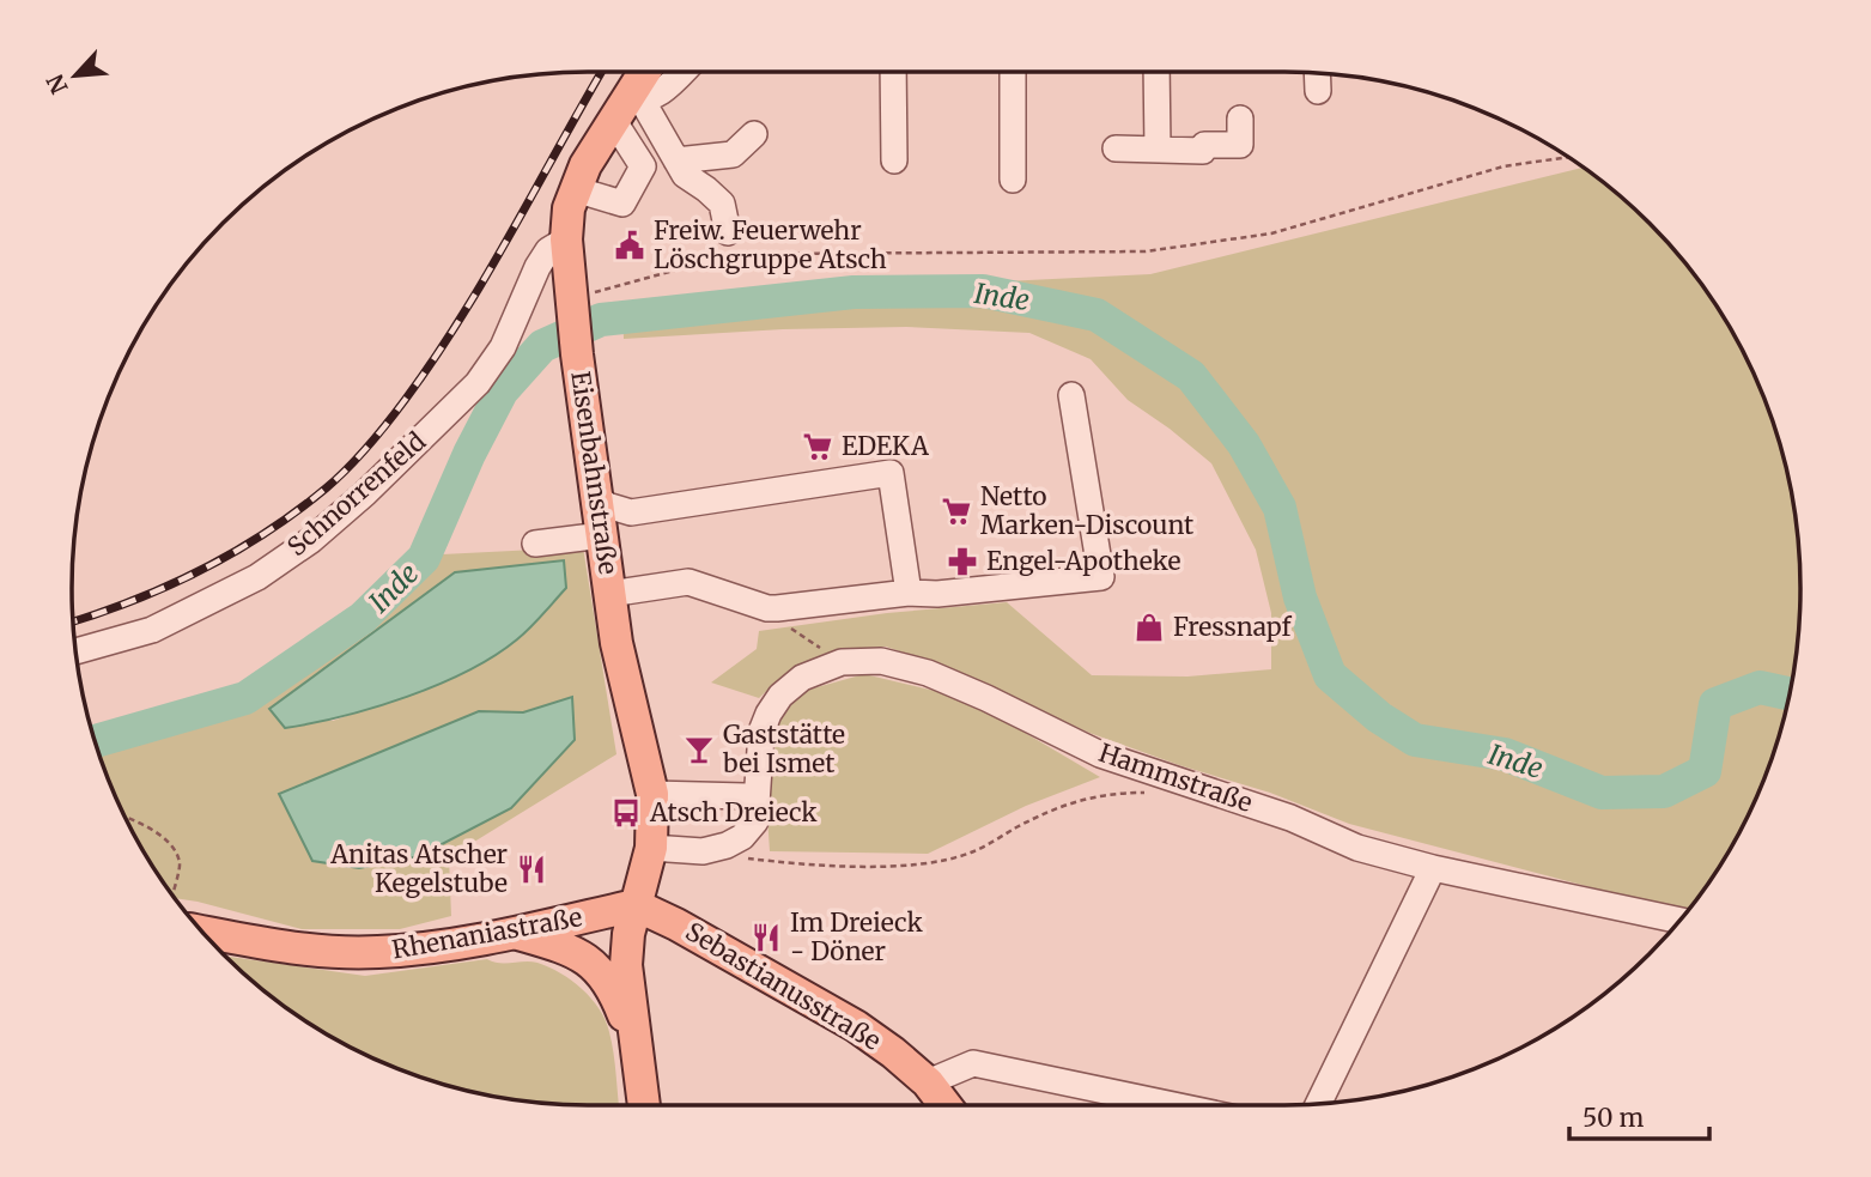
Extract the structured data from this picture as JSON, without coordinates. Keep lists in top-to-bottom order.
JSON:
{
  "streets": {
    "main road": ["Eisenbahnstraße", "Rhenaniastraße", "Sebastianusstraße"],
    "street": ["Schnorrenfeld", "Hammstraße"]
  },
  "crossings": [
    ["Eisenbahnstraße", "Schnorrenfeld"],
    ["Eisenbahnstraße", "Rhenaniastraße"],
    ["Eisenbahnstraße", "Sebastianusstraße"],
    ["Rhenaniastraße", "Sebastianusstraße"]
  ],
  "water": ["Inde"],
  "places": {
    "public building": ["Freiw. Feuerwehr Löschgruppe Atsch"],
    "supermarket": ["EDEKA", "Netto Marken-Discount"],
    "pharmacy": ["Engel-Apotheke"],
    "shop": ["Fressnapf"],
    "bar": ["Gaststätte bei Ismet"],
    "bus stop": ["Atsch Dreieck"],
    "restaurant": ["Anitas Atscher Kegelstube", "Im Dreieck - Döner"]
  },
  "scale_bar": "50 m",
  "north": "bottom left"
}
